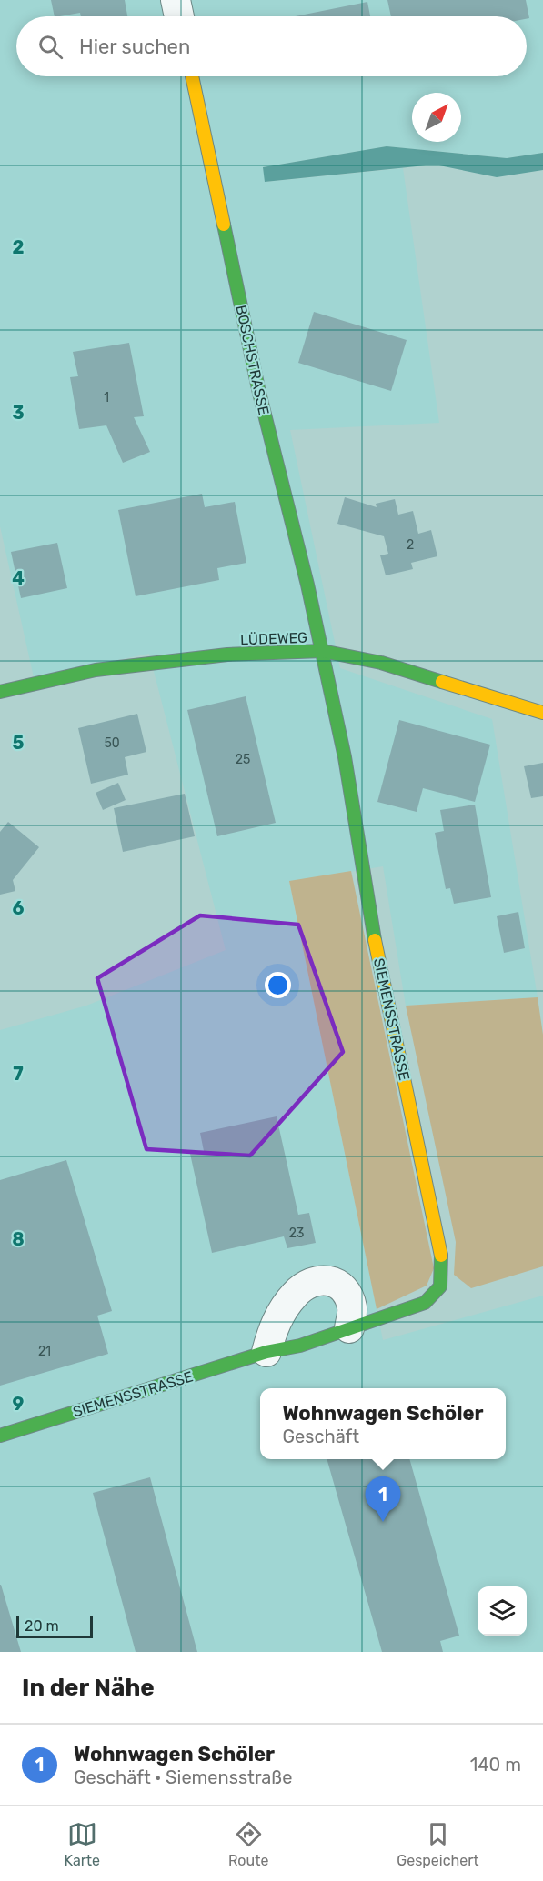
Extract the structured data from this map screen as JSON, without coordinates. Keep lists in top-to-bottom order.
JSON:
{
  "streets": {
    "street": ["BOSCHSTRASSE", "LÜDEWEG", "SIEMENSSTRASSE"]
  },
  "crossings": [
    ["BOSCHSTRASSE", "LÜDEWEG"],
    ["BOSCHSTRASSE", "SIEMENSSTRASSE"],
    ["LÜDEWEG", "SIEMENSSTRASSE"]
  ],
  "house_numbers": [
    "1",
    "2",
    "50",
    "25",
    "23",
    "21"
  ],
  "scale_bar": "20 m",
  "north": "top right",
  "page": {
    "search": "Hier suchen",
    "popup": ["Wohnwagen Schöler", "Geschäft"],
    "pins": "1",
    "scale": "20 m",
    "heading": "In der Nähe",
    "list": [
      {
        "mark": "1",
        "name": "Wohnwagen Schöler",
        "note": "Geschäft · Siemensstraße",
        "value": "140 m"
      }
    ],
    "nav": ["Karte", "Route", "Gespeichert"]
  },
  "grid": {
    "rows": [
      "2",
      "3",
      "4",
      "5",
      "6",
      "7",
      "8",
      "9"
    ]
  }
}
